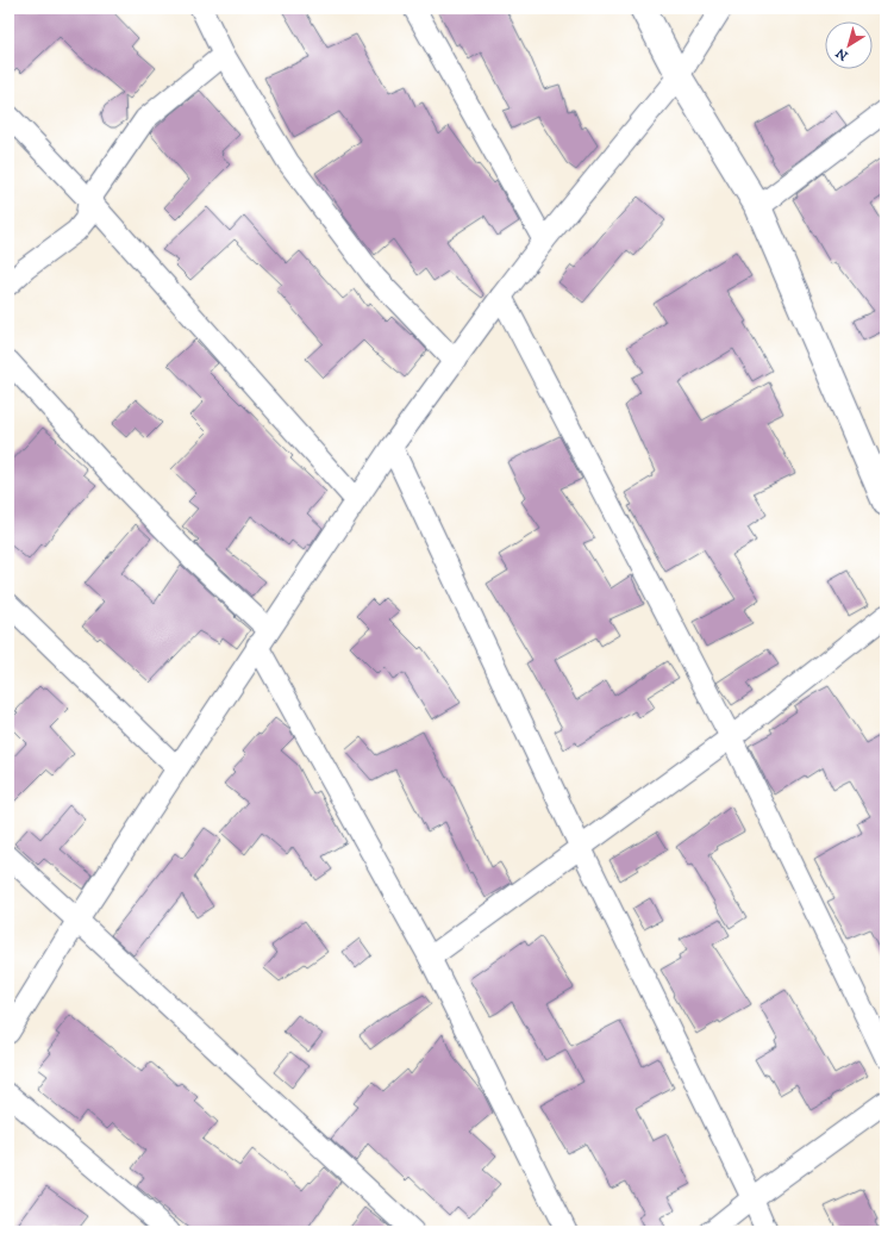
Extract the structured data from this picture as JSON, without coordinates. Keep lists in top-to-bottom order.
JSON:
{
  "north": "bottom left"
}
